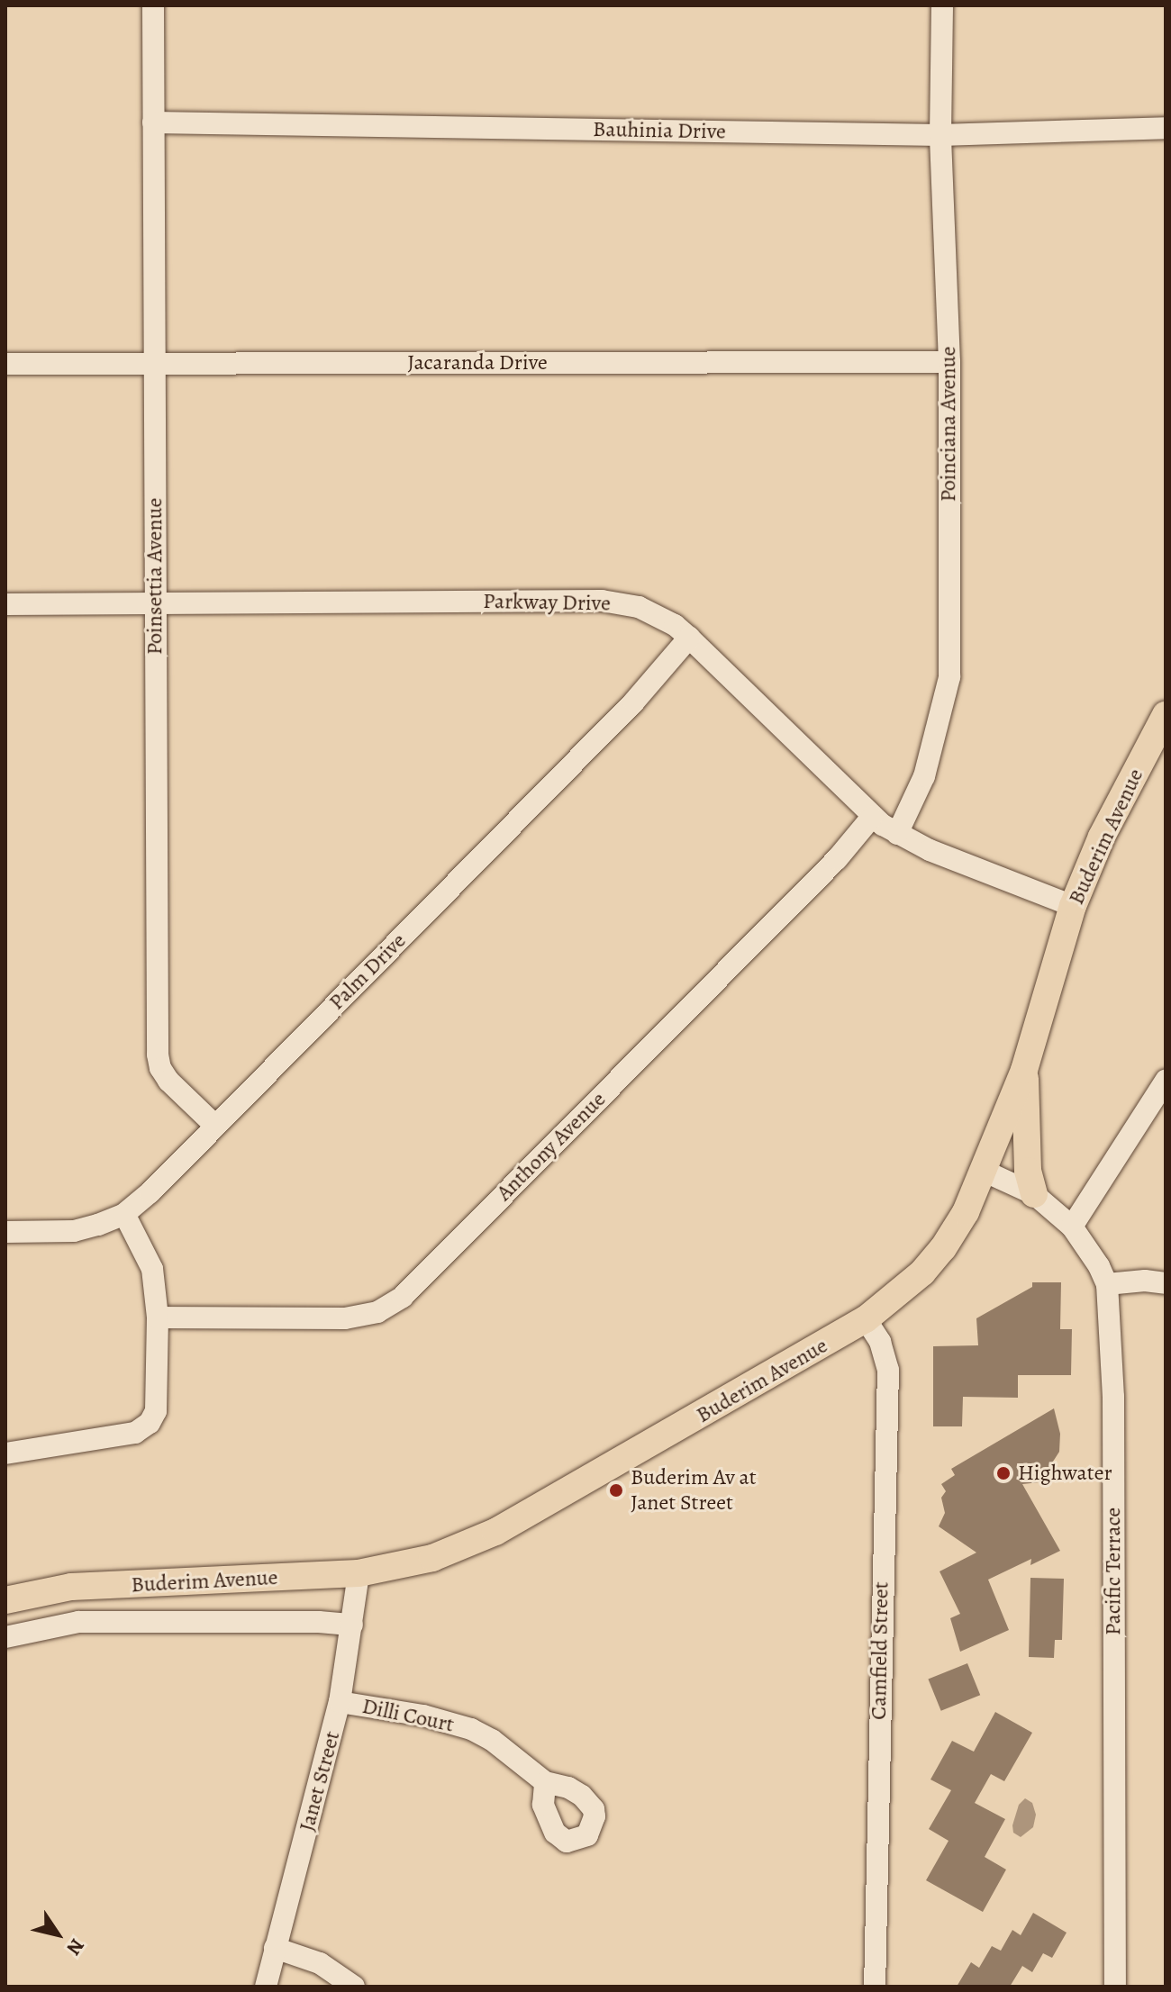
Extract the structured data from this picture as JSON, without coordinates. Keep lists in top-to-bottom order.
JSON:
{
  "streets": {
    "main road": ["Buderim Avenue"],
    "street": [
      "Bauhinia Drive",
      "Jacaranda Drive",
      "Poinciana Avenue",
      "Poinsettia Avenue",
      "Parkway Drive",
      "Palm Drive",
      "Anthony Avenue",
      "Pacific Terrace",
      "Camfield Street",
      "Dilli Court",
      "Janet Street"
    ]
  },
  "crossings": [
    ["Bauhinia Drive", "Poinciana Avenue"],
    ["Bauhinia Drive", "Poinsettia Avenue"],
    ["Jacaranda Drive", "Poinciana Avenue"],
    ["Jacaranda Drive", "Poinsettia Avenue"],
    ["Poinciana Avenue", "Parkway Drive"],
    ["Poinsettia Avenue", "Parkway Drive"],
    ["Poinsettia Avenue", "Palm Drive"],
    ["Parkway Drive", "Buderim Avenue"],
    ["Parkway Drive", "Palm Drive"],
    ["Parkway Drive", "Anthony Avenue"],
    ["Buderim Avenue", "Pacific Terrace"],
    ["Buderim Avenue", "Camfield Street"],
    ["Buderim Avenue", "Janet Street"],
    ["Dilli Court", "Janet Street"]
  ],
  "places": ["Highwater", "Buderim Av at Janet Street"],
  "north": "bottom right"
}
